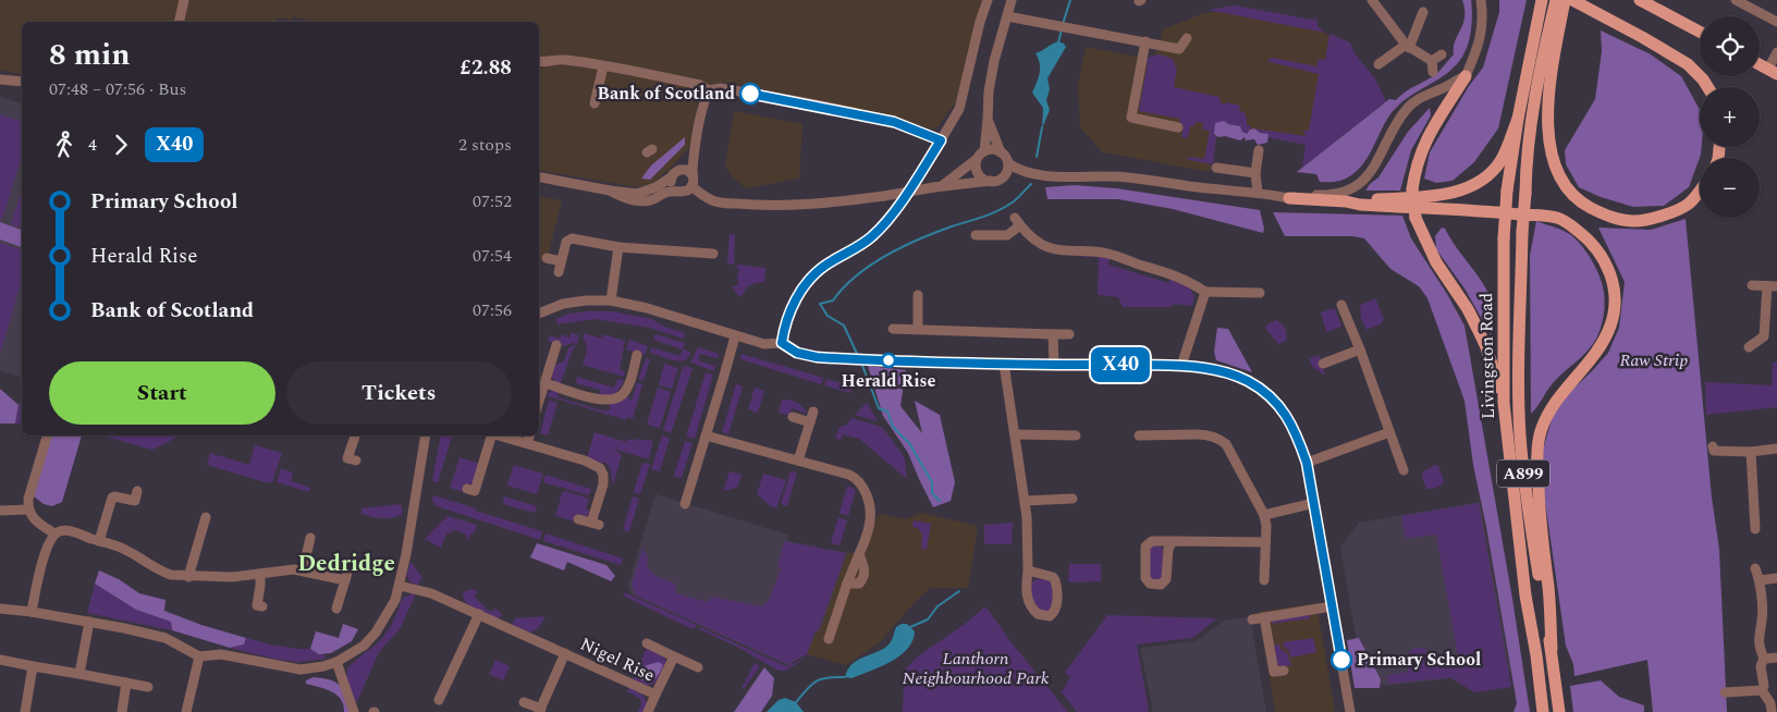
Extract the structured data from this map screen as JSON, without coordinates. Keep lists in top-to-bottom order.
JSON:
{
  "streets": {
    "main road": ["Livingston Road", "A899"],
    "street": ["Nigel Rise"]
  },
  "districts": ["Dedridge"],
  "parks": ["Raw Strip", "Lanthorn Neighbourhood Park"],
  "places": ["Bank of Scotland", "Herald Rise", "Primary School"],
  "lines": ["bus line X40"],
  "page": {
    "on_map": "X40",
    "map_buttons": ["+", "−"],
    "heading": ["8 min", "07:48 – 07:56 · Bus", "£2.88"],
    "legs": ["4", "X40", "2 stops"],
    "list": [
      {
        "name": "Primary School",
        "value": "07:52"
      },
      {
        "name": "Herald Rise",
        "value": "07:54"
      },
      {
        "name": "Bank of Scotland",
        "value": "07:56"
      }
    ],
    "buttons": ["Start", "Tickets"]
  }
}
